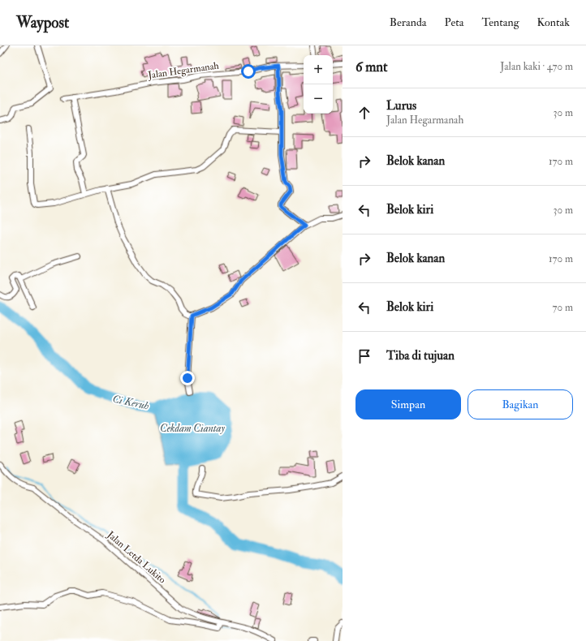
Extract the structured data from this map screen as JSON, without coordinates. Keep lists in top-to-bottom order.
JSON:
{
  "streets": {
    "street": ["Jalan Hegarmanah", "Jalan Letda Lukito"]
  },
  "water": ["Ci Keruh", "Cekdam Ciantay"],
  "page": {
    "header": "Waypost",
    "nav": [
      "Beranda",
      "Peta",
      "Tentang",
      "Kontak"
    ],
    "heading": ["6 mnt", "Jalan kaki · 470 m"],
    "map_buttons": ["+", "−"],
    "list": [
      ["Lurus", "Jalan Hegarmanah", "30 m"],
      ["Belok kanan", "170 m"],
      ["Belok kiri", "30 m"],
      ["Belok kanan", "170 m"],
      ["Belok kiri", "70 m"],
      "Tiba di tujuan"
    ],
    "buttons": ["Simpan", "Bagikan"]
  }
}
